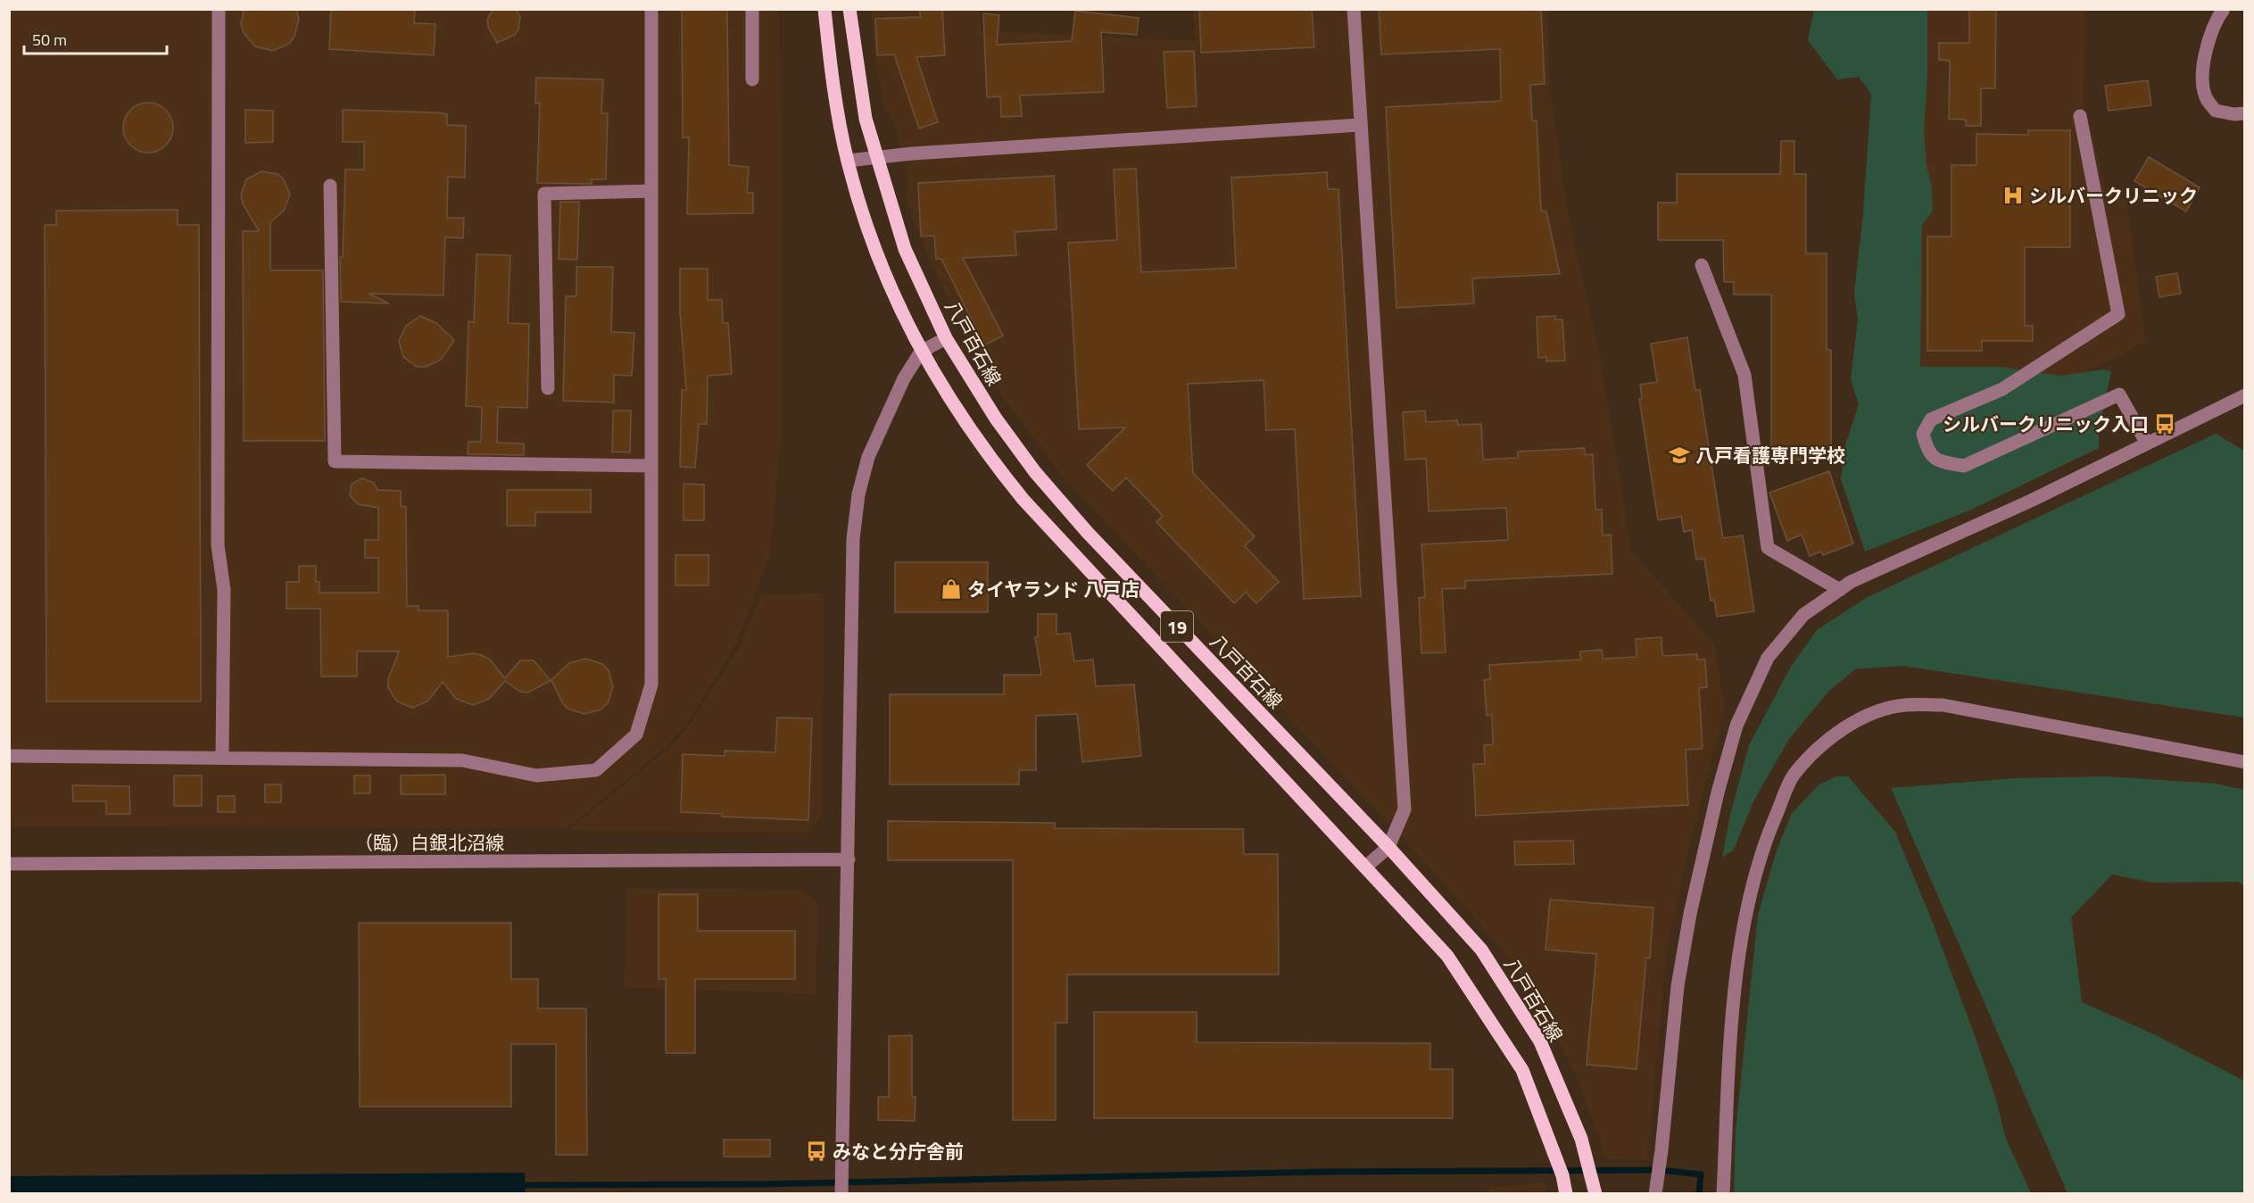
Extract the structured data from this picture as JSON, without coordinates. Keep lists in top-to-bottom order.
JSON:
{
  "streets": {
    "main road": ["八戸百石線", "19"],
    "street": ["（臨）白銀北沼線"]
  },
  "places": {
    "hospital": ["シルバークリニック"],
    "bus stop": ["シルバークリニック入口", "みなと分庁舎前"],
    "school or university": ["八戸看護専門学校"],
    "shop": ["タイヤランド 八戸店"]
  },
  "scale_bar": "50 m"
}
